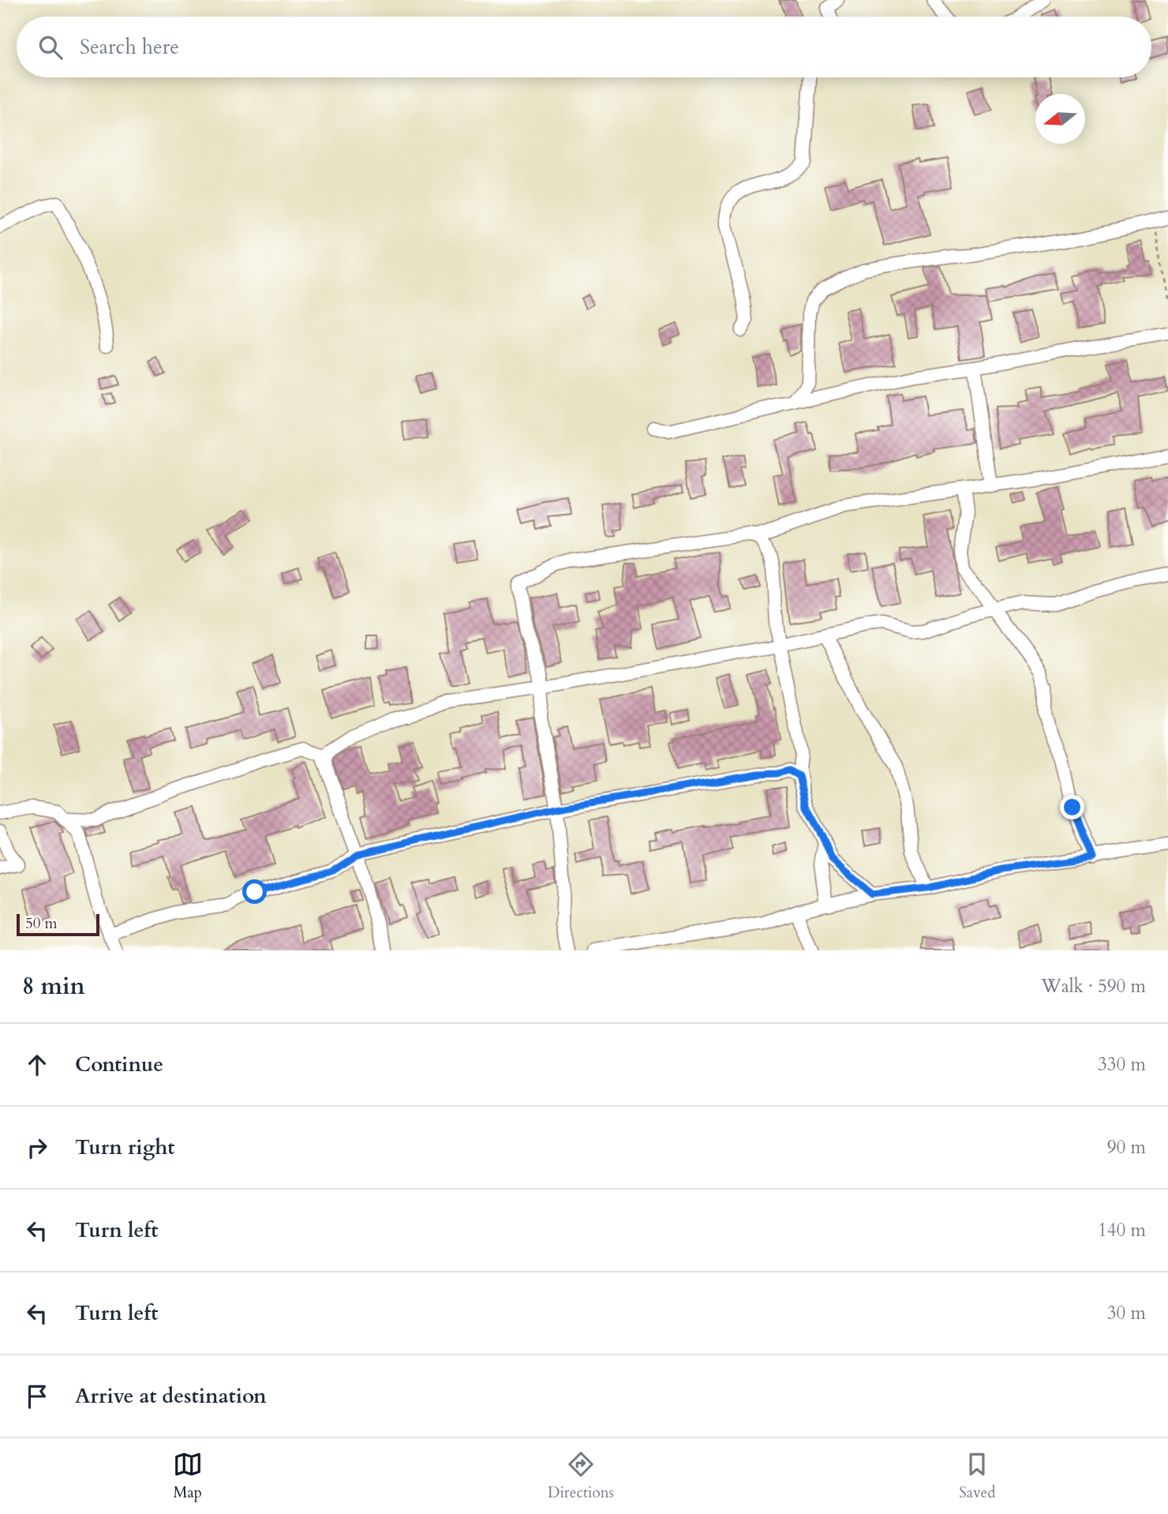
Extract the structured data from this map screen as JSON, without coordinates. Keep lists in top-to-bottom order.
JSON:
{
  "scale_bar": "50 m",
  "north": "left",
  "page": {
    "search": "Search here",
    "scale": "50 m",
    "heading": ["8 min", "Walk · 590 m"],
    "list": [
      ["Continue", "330 m"],
      ["Turn right", "90 m"],
      ["Turn left", "140 m"],
      ["Turn left", "30 m"],
      "Arrive at destination"
    ],
    "nav": ["Map", "Directions", "Saved"]
  }
}
